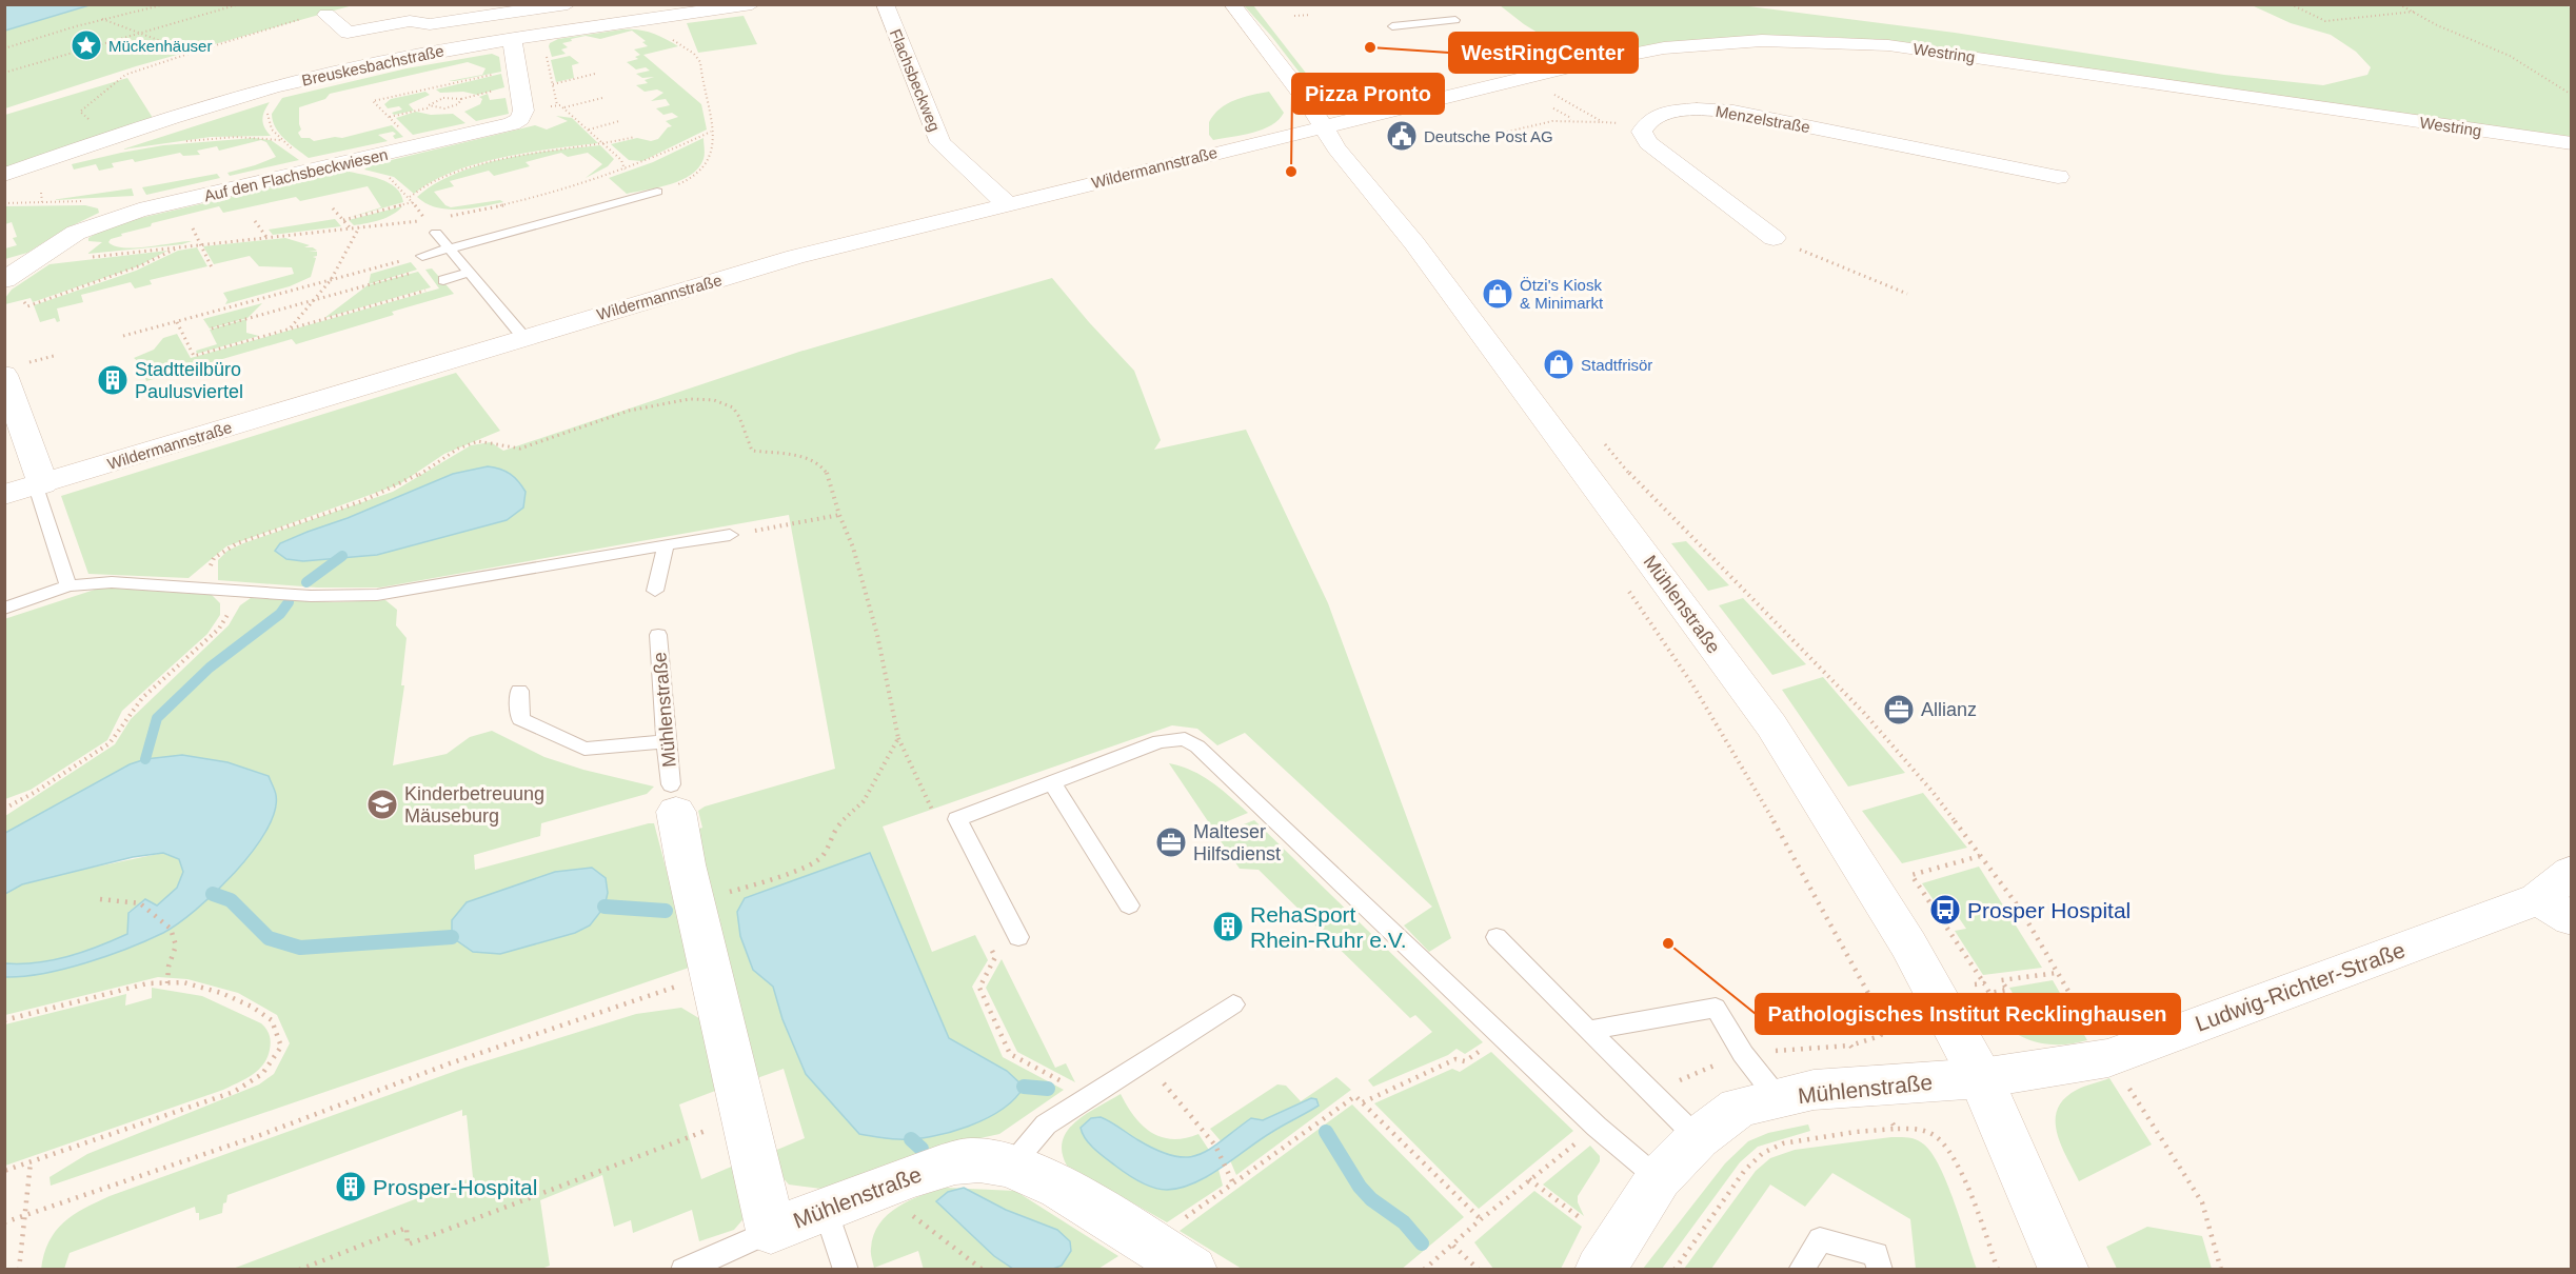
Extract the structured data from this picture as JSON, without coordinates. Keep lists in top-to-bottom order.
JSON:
{
  "streets": {
    "street": [
      "Westring",
      "Breuskesbachstraße",
      "Flachsbeckweg",
      "Menzelstraße",
      "Wildermannstraße",
      "Auf den Flachsbeckwiesen",
      "Mühlenstraße",
      "Ludwig-Richter-Straße"
    ]
  },
  "crossings": [
    ["Westring", "Wildermannstraße"],
    ["Westring", "Mühlenstraße"],
    ["Breuskesbachstraße", "Auf den Flachsbeckwiesen"],
    ["Flachsbeckweg", "Wildermannstraße"],
    ["Wildermannstraße", "Mühlenstraße"],
    ["Mühlenstraße", "Ludwig-Richter-Straße"]
  ],
  "places": {
    "place": ["Mückenhäuser"],
    "other": ["WestRingCenter", "Pizza Pronto", "Pathologisches Institut Recklinghausen"],
    "public building": ["Deutsche Post AG"],
    "shop": ["Ötzi's Kiosk & Minimarkt", "Stadtfrisör"],
    "building": ["Stadtteilbüro Paulusviertel", "RehaSport Rhein-Ruhr e.V.", "Prosper-Hospital"],
    "office": ["Allianz", "Malteser Hilfsdienst"],
    "school or university": ["Kinderbetreuung Mäuseburg"],
    "bus stop": ["Prosper Hospital"]
  }
}
